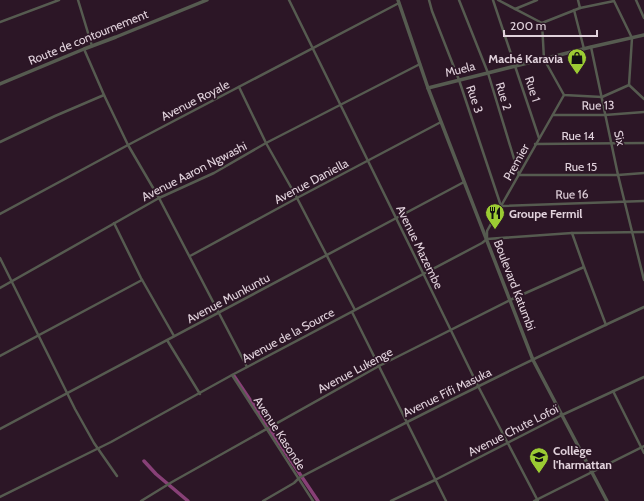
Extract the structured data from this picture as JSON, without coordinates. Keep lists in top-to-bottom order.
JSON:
{
  "streets": {
    "street": [
      "Route de contournement",
      "Muela",
      "Rue 1",
      "Rue 2",
      "Rue 3",
      "Avenue Royale",
      "Rue 13",
      "Rue 14",
      "Six",
      "Premier",
      "Rue 15",
      "Avenue Aaron Ngwashi",
      "Avenue Daniella",
      "Rue 16",
      "Avenue Mazembe",
      "Boulevard Katumbi",
      "Avenue Munkuntu",
      "Avenue de la Source",
      "Avenue Lukenge",
      "Avenue Fifi Masuka",
      "Avenue Chute Lofoï",
      "Avenue Kasonde"
    ]
  },
  "crossings": [
    ["Muela", "Rue 1"],
    ["Muela", "Rue 2"],
    ["Muela", "Rue 3"],
    ["Muela", "Six"],
    ["Muela", "Boulevard Katumbi"],
    ["Rue 1", "Premier"],
    ["Rue 2", "Premier"],
    ["Rue 2", "Rue 15"],
    ["Rue 3", "Premier"],
    ["Rue 3", "Rue 16"],
    ["Avenue Royale", "Avenue Mazembe"],
    ["Avenue Royale", "Boulevard Katumbi"],
    ["Rue 13", "Six"],
    ["Rue 13", "Premier"],
    ["Rue 14", "Six"],
    ["Rue 14", "Premier"],
    ["Six", "Rue 15"],
    ["Six", "Rue 16"],
    ["Premier", "Rue 15"],
    ["Premier", "Rue 16"],
    ["Premier", "Boulevard Katumbi"],
    ["Premier", "Avenue de la Source"],
    ["Avenue Aaron Ngwashi", "Avenue Mazembe"],
    ["Avenue Aaron Ngwashi", "Boulevard Katumbi"],
    ["Avenue Daniella", "Avenue Mazembe"],
    ["Avenue Daniella", "Boulevard Katumbi"],
    ["Avenue Mazembe", "Avenue Munkuntu"],
    ["Avenue Mazembe", "Avenue de la Source"],
    ["Avenue Mazembe", "Avenue Lukenge"],
    ["Avenue Mazembe", "Avenue Fifi Masuka"],
    ["Avenue Mazembe", "Avenue Chute Lofoï"],
    ["Boulevard Katumbi", "Avenue Munkuntu"],
    ["Boulevard Katumbi", "Avenue de la Source"],
    ["Boulevard Katumbi", "Avenue Lukenge"],
    ["Boulevard Katumbi", "Avenue Fifi Masuka"],
    ["Boulevard Katumbi", "Avenue Chute Lofoï"],
    ["Avenue de la Source", "Avenue Kasonde"],
    ["Avenue Lukenge", "Avenue Kasonde"],
    ["Avenue Fifi Masuka", "Avenue Kasonde"]
  ],
  "places": {
    "shop": ["Maché Karavia"],
    "restaurant": ["Groupe Fermil"],
    "school or university": ["Collège l'harmattan"]
  },
  "scale_bar": "200 m"
}
